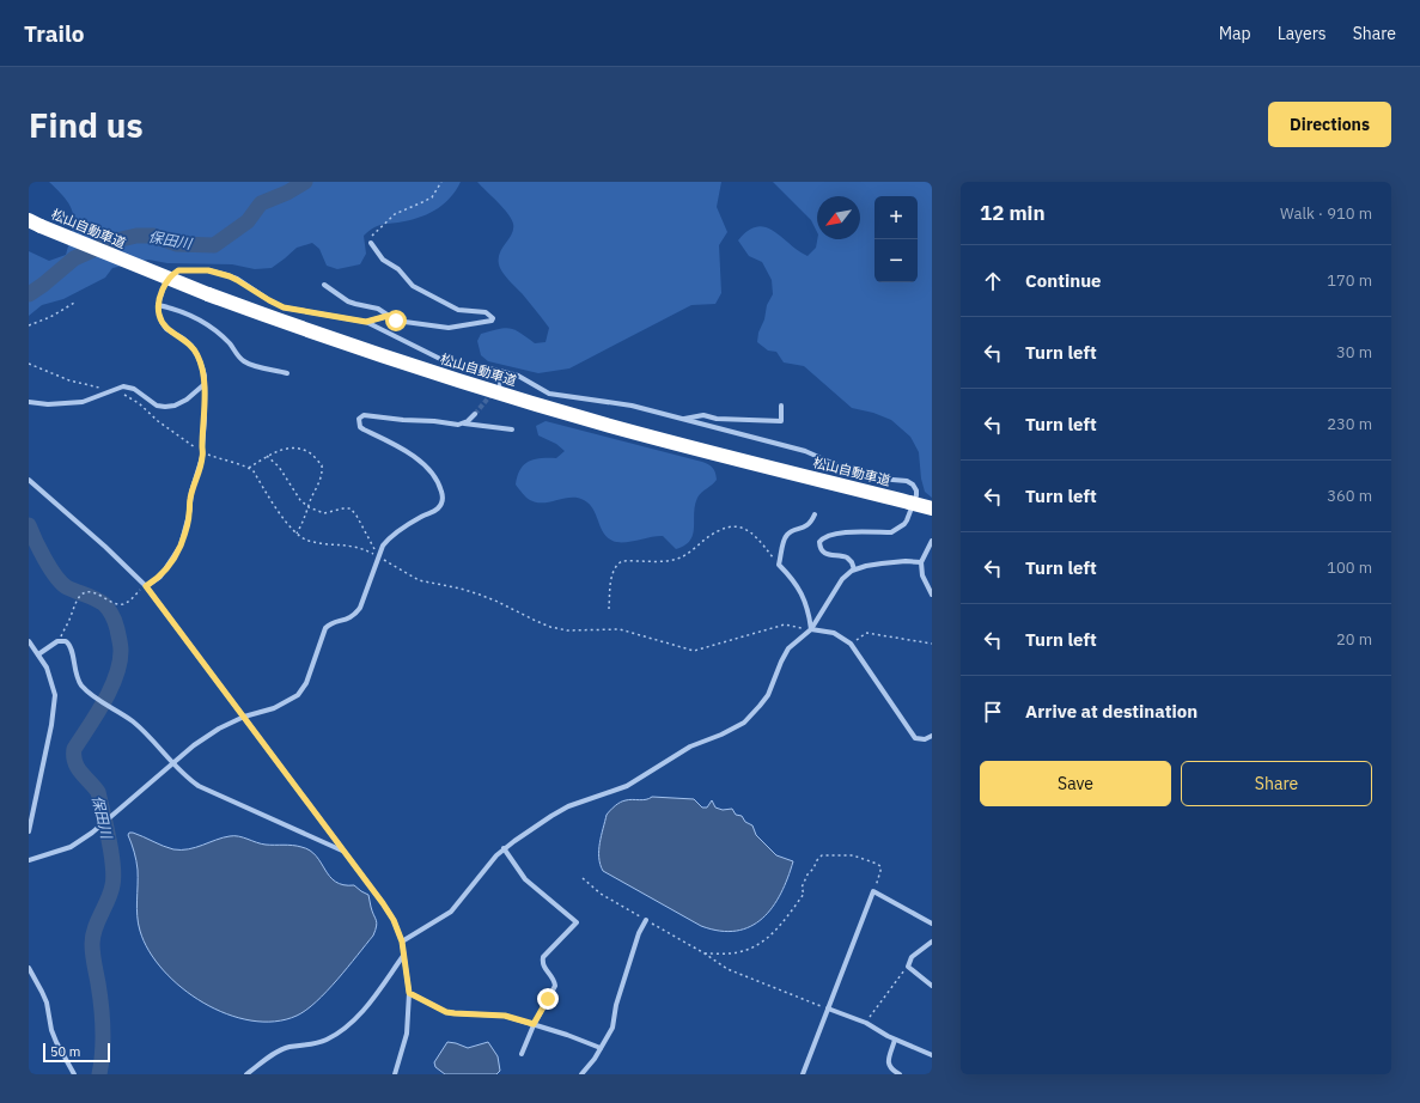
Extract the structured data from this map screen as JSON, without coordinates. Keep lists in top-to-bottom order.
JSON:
{
  "streets": {
    "highway": ["松山自動車道"]
  },
  "water": ["保田川"],
  "scale_bar": "50 m",
  "north": "bottom left",
  "page": {
    "header": "Trailo",
    "nav": ["Map", "Layers", "Share"],
    "buttons": [
      "Directions",
      ["Save", "Share"]
    ],
    "title": "Find us",
    "heading": ["12 min", "Walk · 910 m"],
    "map_buttons": ["+", "−"],
    "list": [
      ["Continue", "170 m"],
      ["Turn left", "30 m"],
      ["Turn left", "230 m"],
      ["Turn left", "360 m"],
      ["Turn left", "100 m"],
      ["Turn left", "20 m"],
      "Arrive at destination"
    ],
    "scale": "50 m"
  }
}
